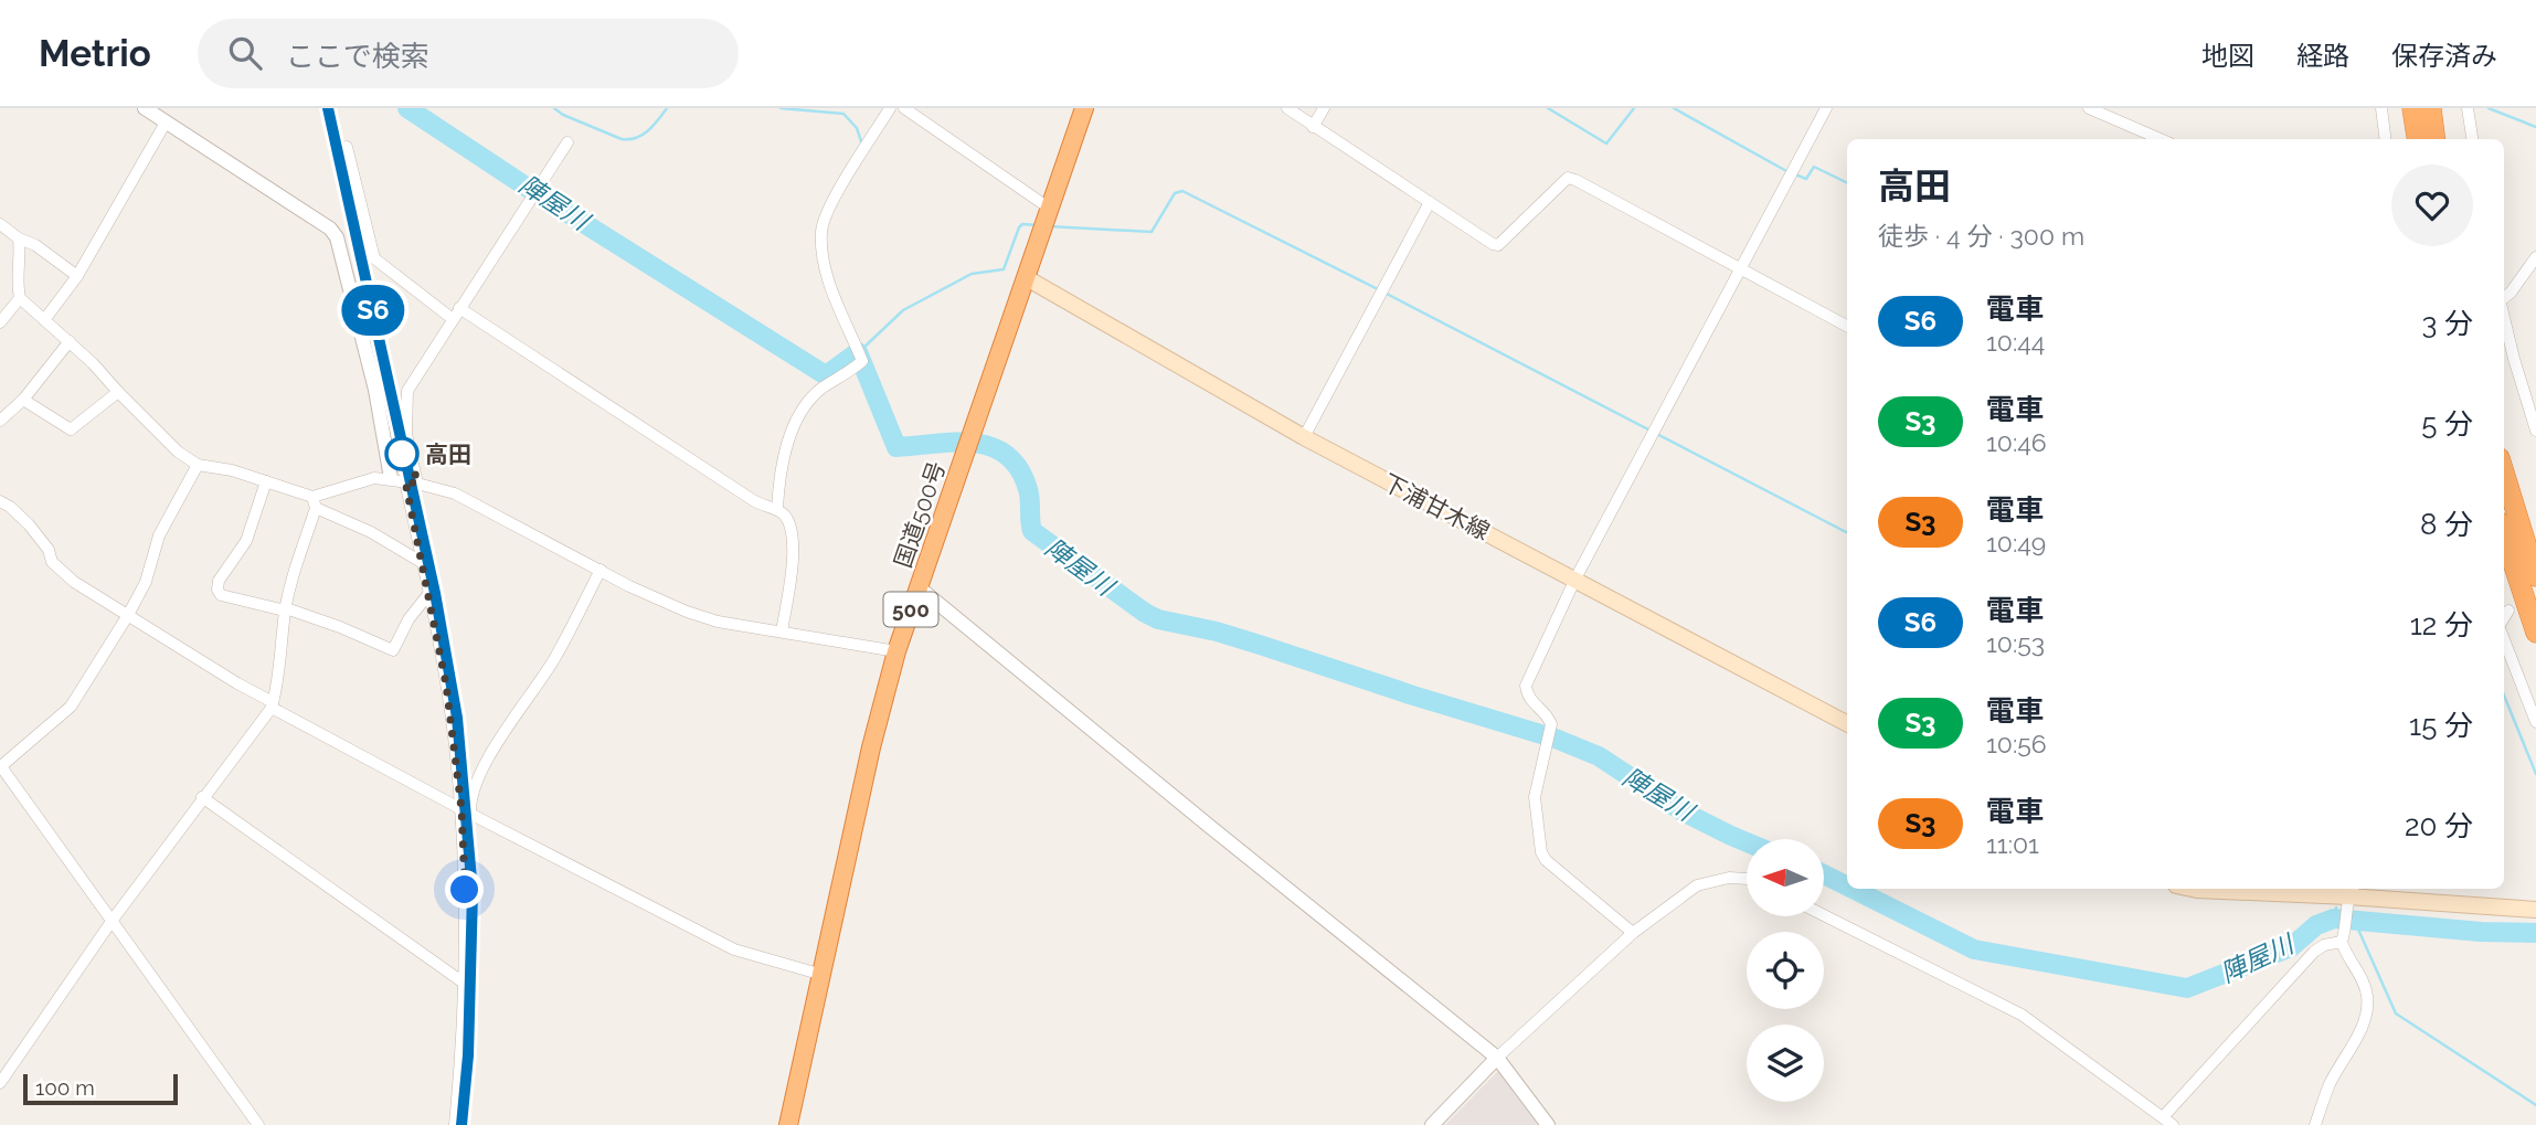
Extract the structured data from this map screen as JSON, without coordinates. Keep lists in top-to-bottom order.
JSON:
{
  "streets": {
    "highway": ["国道500号", "500"],
    "main road": ["下浦甘木線"]
  },
  "crossings": [
    ["下浦甘木線", "国道500号"]
  ],
  "water": ["陣屋川"],
  "places": ["高田"],
  "scale_bar": "100 m",
  "north": "left",
  "page": {
    "header": "Metrio",
    "search": "ここで検索",
    "nav": ["地図", "経路", "保存済み"],
    "on_map": "S6",
    "heading": ["高田", "徒歩 · 4 分 · 300 m"],
    "list": [
      {
        "mark": "S6",
        "name": "電車",
        "note": "10:44",
        "value": "3 分"
      },
      {
        "mark": "S3",
        "name": "電車",
        "note": "10:46",
        "value": "5 分"
      },
      {
        "mark": "S3",
        "name": "電車",
        "note": "10:49",
        "value": "8 分"
      },
      {
        "mark": "S6",
        "name": "電車",
        "note": "10:53",
        "value": "12 分"
      },
      {
        "mark": "S3",
        "name": "電車",
        "note": "10:56",
        "value": "15 分"
      },
      {
        "mark": "S3",
        "name": "電車",
        "note": "11:01",
        "value": "20 分"
      }
    ],
    "scale": "100 m"
  }
}
